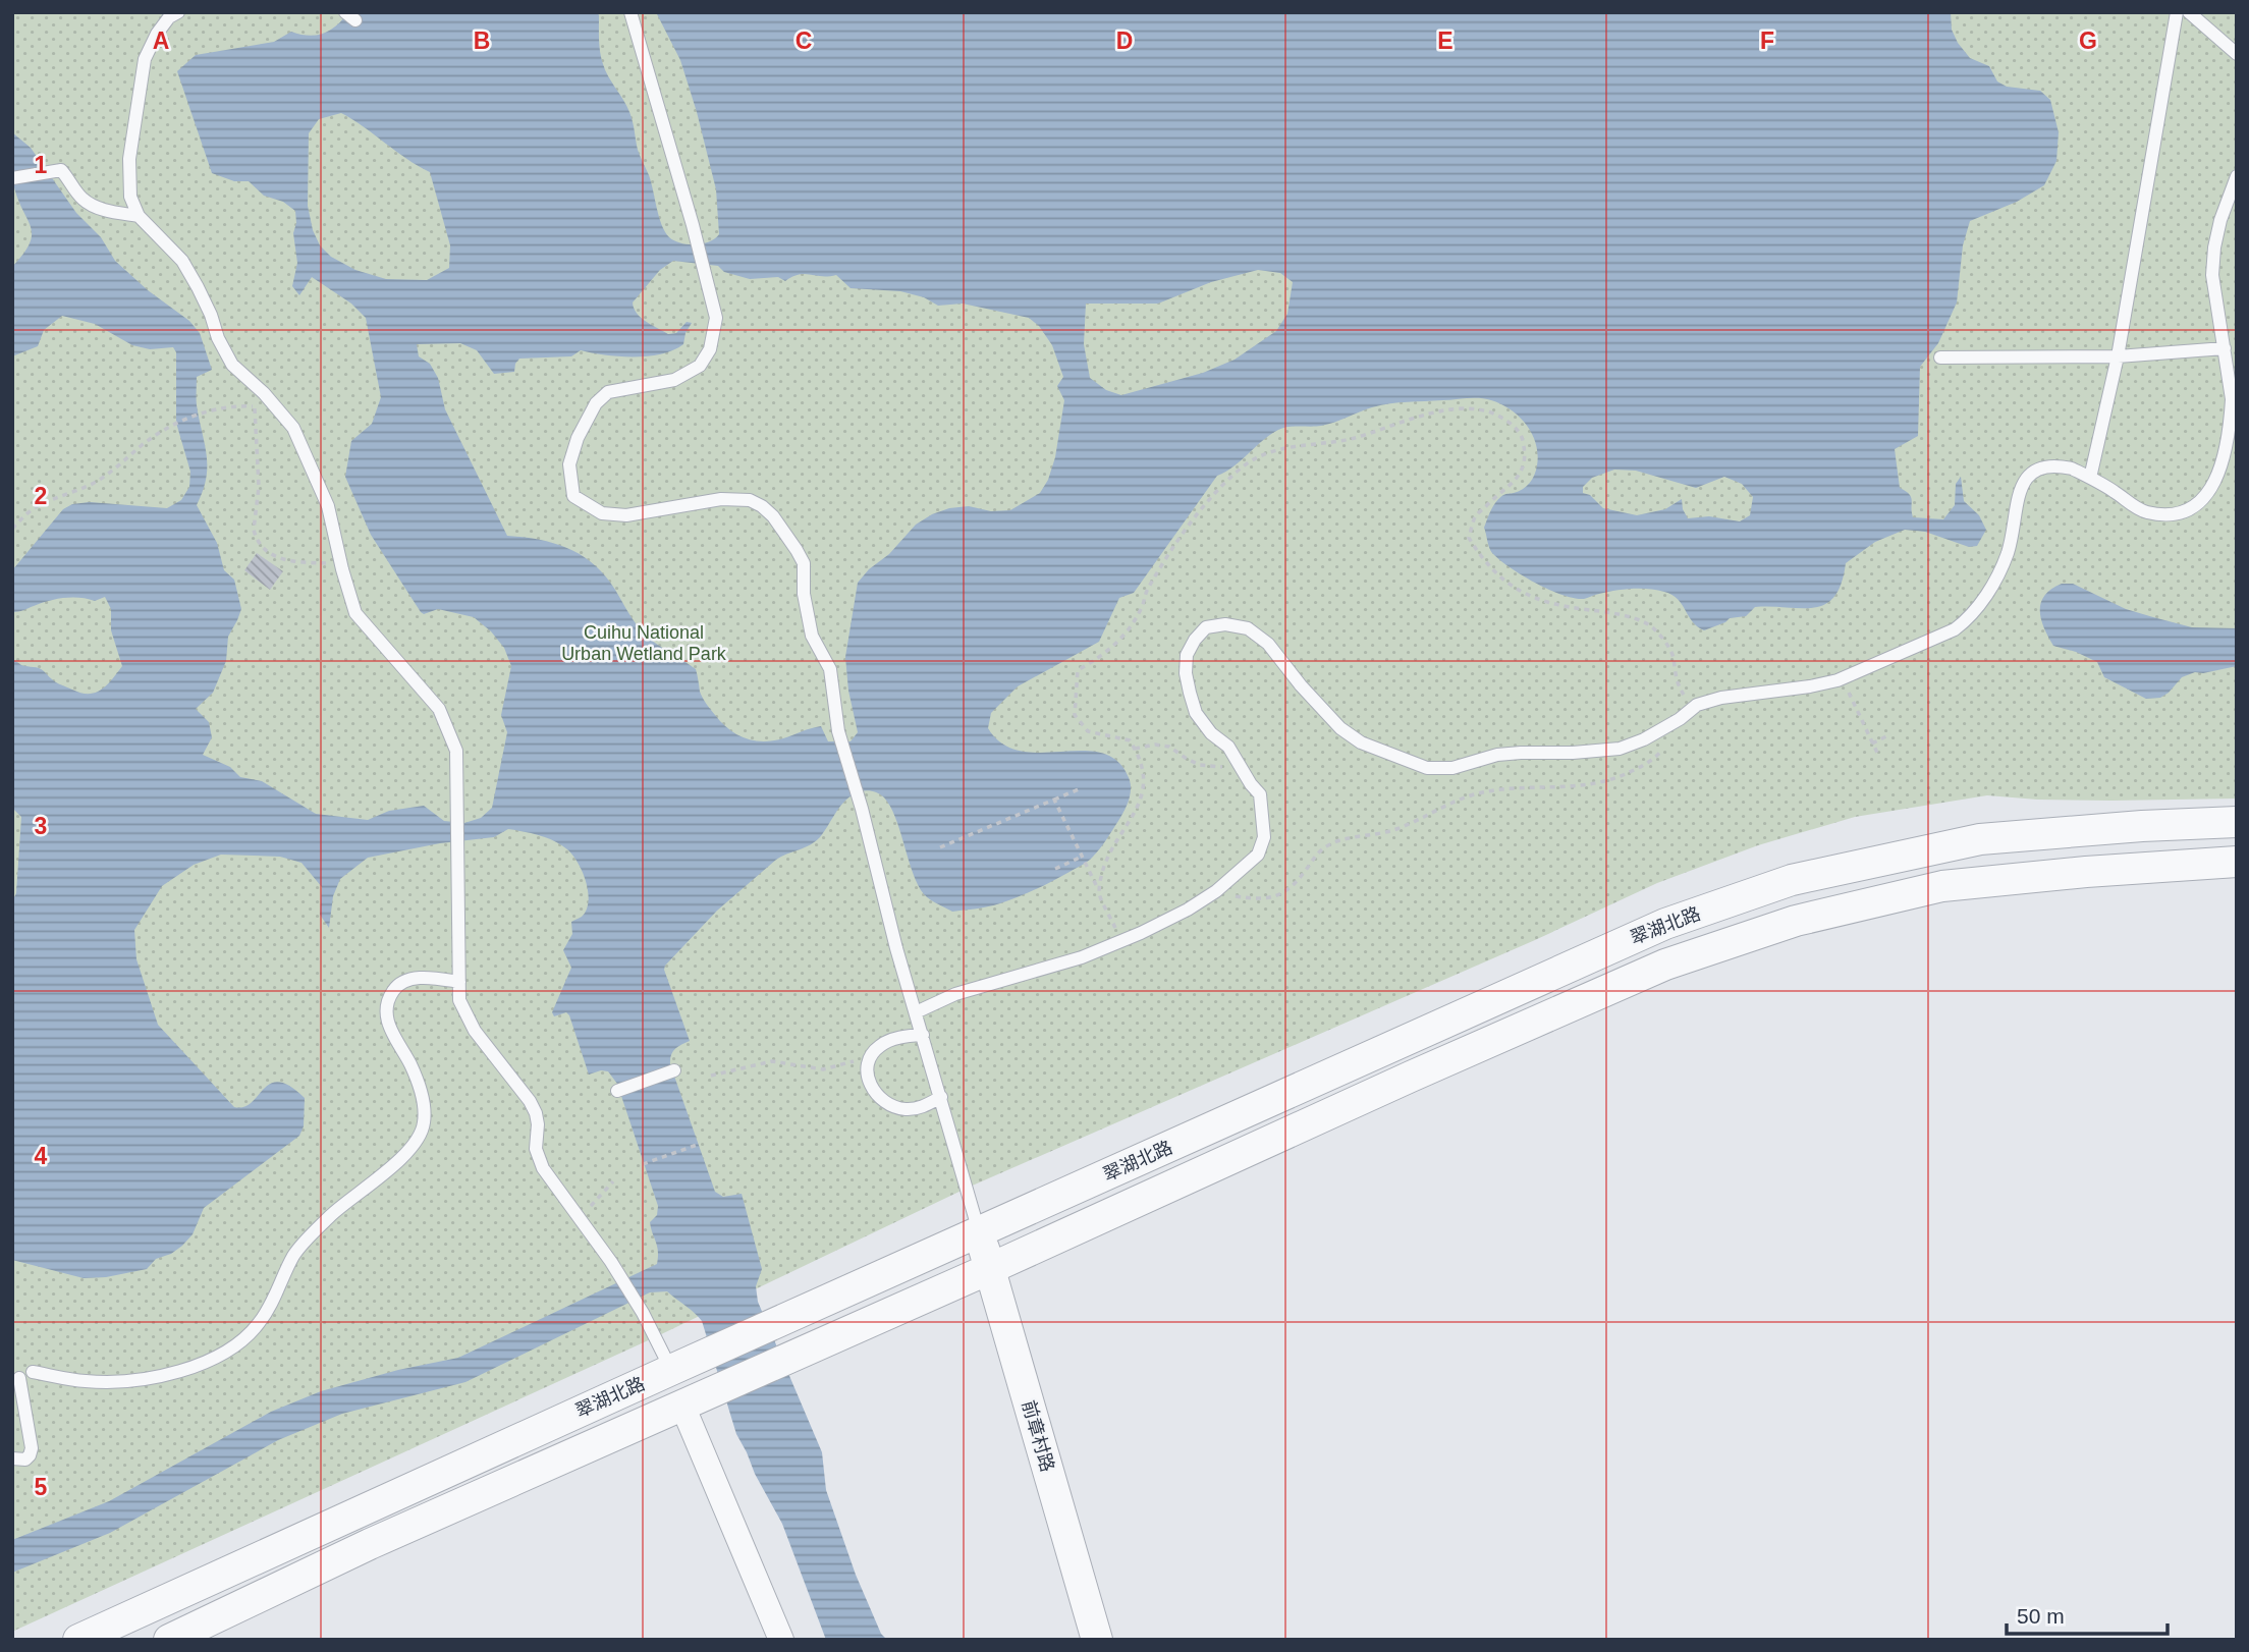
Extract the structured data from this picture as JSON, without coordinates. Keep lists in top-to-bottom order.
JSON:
{
  "streets": {
    "street": ["翠湖北路", "前章村路"]
  },
  "crossings": [
    ["翠湖北路", "前章村路"]
  ],
  "parks": ["Cuihu National Urban Wetland Park"],
  "scale_bar": "50 m",
  "grid": {
    "columns": [
      "A",
      "B",
      "C",
      "D",
      "E",
      "F",
      "G"
    ],
    "rows": [
      "1",
      "2",
      "3",
      "4",
      "5"
    ]
  }
}
